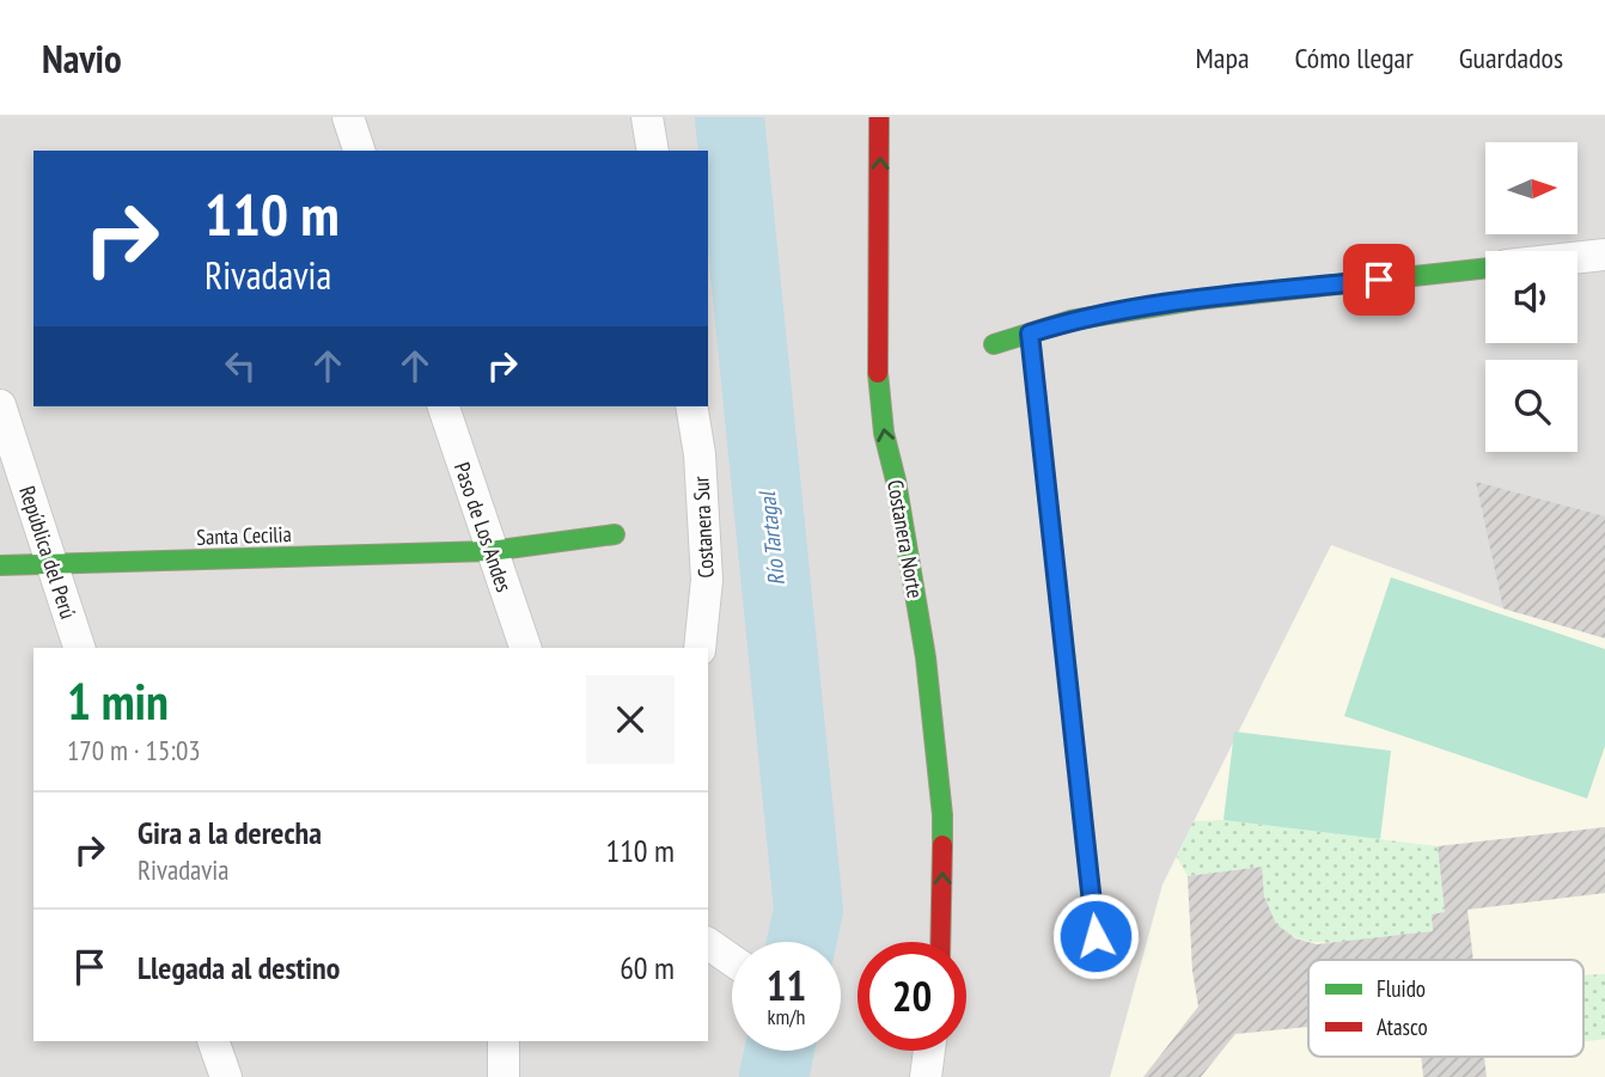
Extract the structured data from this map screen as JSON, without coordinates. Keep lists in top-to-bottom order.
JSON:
{
  "streets": {
    "street": [
      "Paso de Los Andes",
      "Costanera Sur",
      "Santa Cecilia",
      "Costanera Norte",
      "República del Perú"
    ]
  },
  "crossings": [
    ["Paso de Los Andes", "Santa Cecilia"],
    ["Santa Cecilia", "República del Perú"]
  ],
  "one_way": ["Costanera Norte"],
  "water": ["Río Tartagal"],
  "legend": ["Fluido", "Atasco"],
  "north": "right",
  "page": {
    "header": "Navio",
    "nav": ["Mapa", "Cómo llegar", "Guardados"],
    "turn": ["110 m", "Rivadavia"],
    "heading": ["1 min", "170 m · 15:03"],
    "list": [
      {
        "name": "Gira a la derecha",
        "note": "Rivadavia",
        "value": "110 m"
      },
      {
        "name": "Llegada al destino",
        "value": "60 m"
      }
    ],
    "speed": "11 km/h",
    "limit": "20"
  }
}
